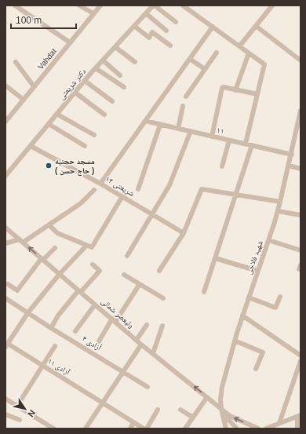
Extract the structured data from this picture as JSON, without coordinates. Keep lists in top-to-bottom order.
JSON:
{
  "streets": {
    "street": [
      "Vahdat",
      "دکتر شریعتی",
      "۱۱",
      "شریعتی ۱۴",
      "شهید فلاحی",
      "ولیعصر شمالی",
      "آزادی ۴",
      "آزادی ۱۱"
    ]
  },
  "crossings": [
    ["دکتر شریعتی", "شریعتی ۱۴"],
    ["۱۱", "شهید فلاحی"],
    ["شهید فلاحی", "ولیعصر شمالی"]
  ],
  "places": ["مسجد حجتیه ( حاج حسن )"],
  "scale_bar": "100 m",
  "north": "bottom right"
}
